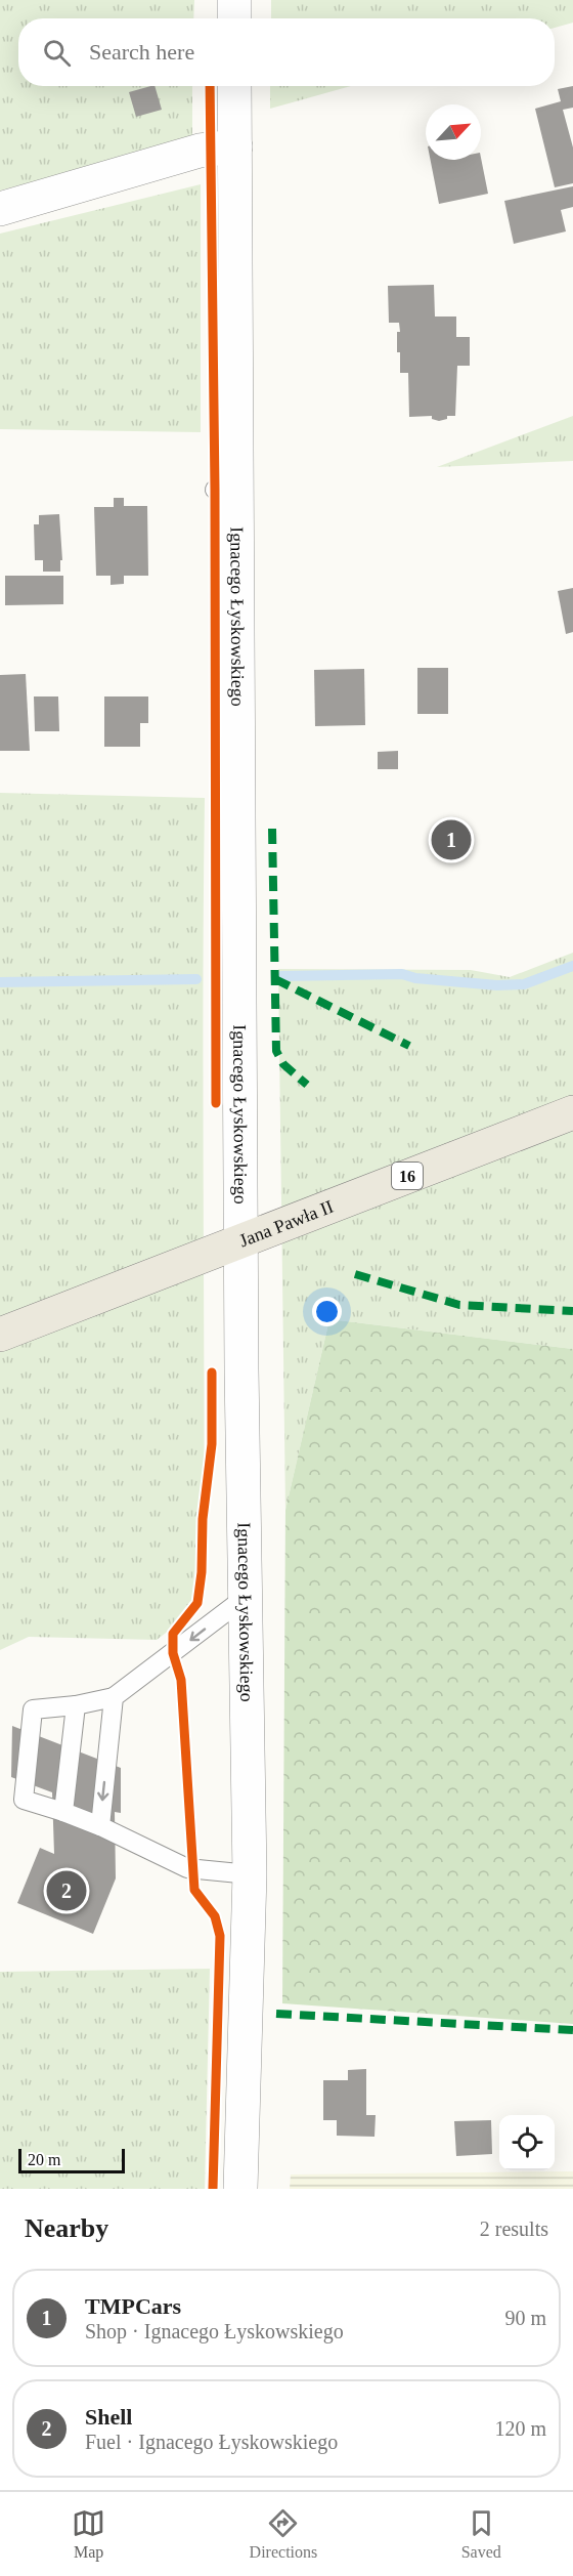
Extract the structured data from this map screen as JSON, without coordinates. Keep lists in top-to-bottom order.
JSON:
{
  "streets": {
    "main road": ["16", "Jana Pawła II"],
    "street": ["Ignacego Łyskowskiego"]
  },
  "crossings": [
    ["Ignacego Łyskowskiego", "Jana Pawła II"]
  ],
  "scale_bar": "20 m",
  "north": "top right",
  "page": {
    "search": "Search here",
    "pins": ["1", "2"],
    "scale": "20 m",
    "heading": ["Nearby", "2 results"],
    "list": [
      {
        "mark": "1",
        "name": "TMPCars",
        "note": "Shop · Ignacego Łyskowskiego",
        "value": "90 m"
      },
      {
        "mark": "2",
        "name": "Shell",
        "note": "Fuel · Ignacego Łyskowskiego",
        "value": "120 m"
      }
    ],
    "nav": ["Map", "Directions", "Saved"]
  }
}
